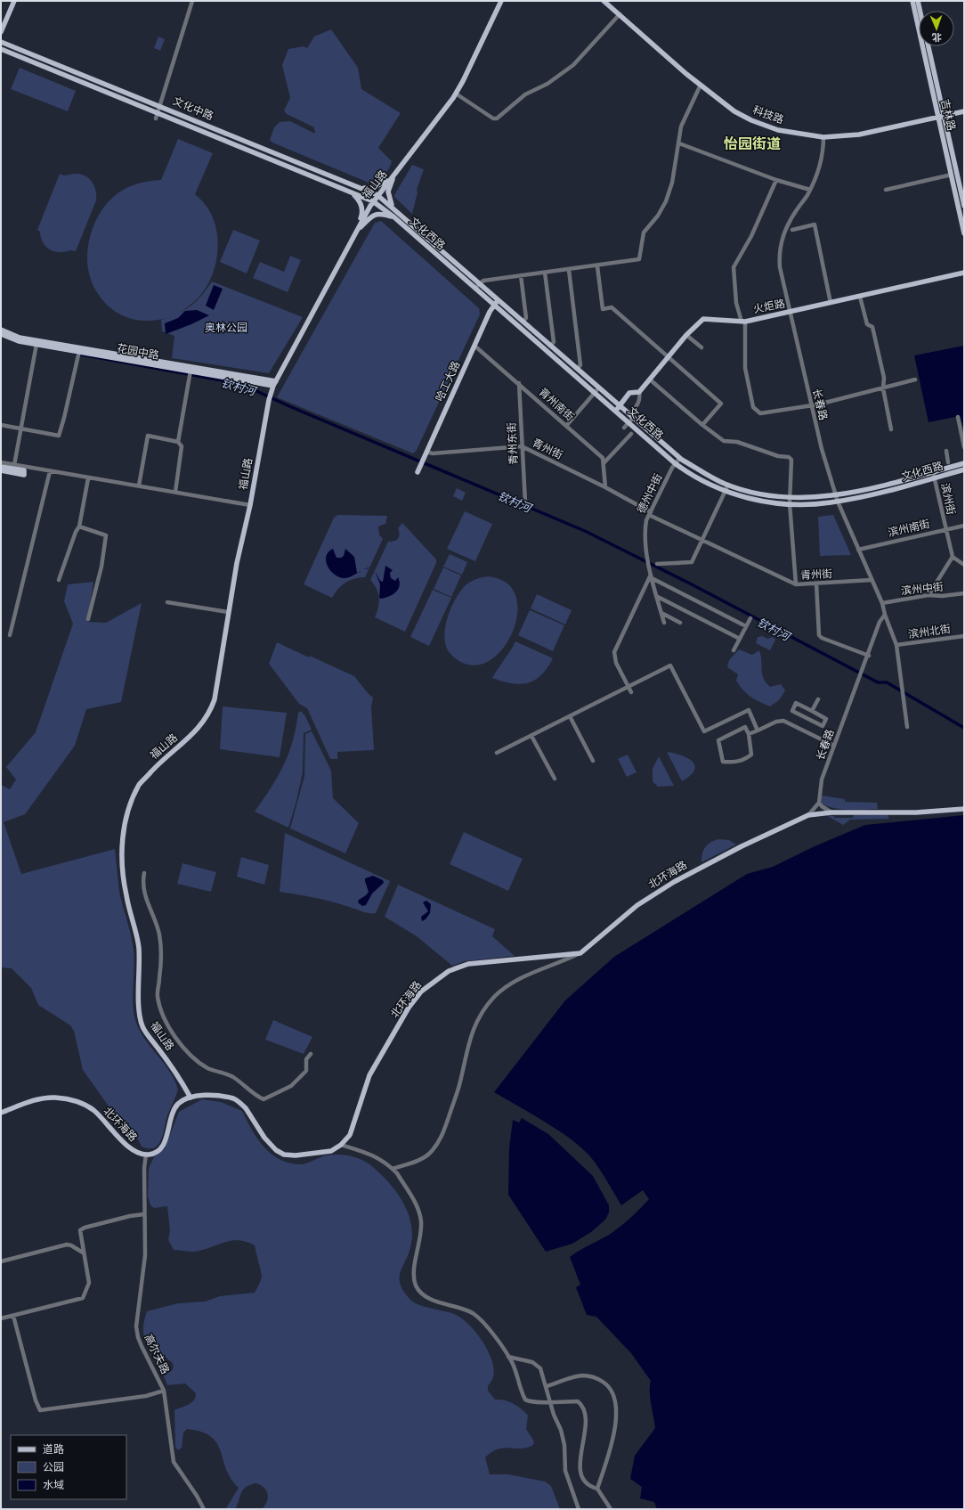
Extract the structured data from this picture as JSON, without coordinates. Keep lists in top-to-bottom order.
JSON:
{
  "streets": {
    "main road": [
      "文化中路",
      "科技路",
      "吉林路",
      "福山路",
      "文化西路",
      "火炬路",
      "花园中路",
      "哈工大路",
      "北环海路"
    ],
    "street": [
      "青州南街",
      "长春路",
      "青州东街",
      "青州街",
      "德州中街",
      "滨州街",
      "滨州南街",
      "滨州中街",
      "滨州北街",
      "高尔夫路"
    ]
  },
  "crossings": [
    ["文化中路", "福山路"],
    ["文化中路", "文化西路"],
    ["科技路", "吉林路"],
    ["科技路", "长春路"],
    ["福山路", "文化西路"],
    ["福山路", "花园中路"],
    ["文化西路", "火炬路"],
    ["文化西路", "哈工大路"],
    ["文化西路", "长春路"],
    ["文化西路", "德州中街"],
    ["文化西路", "滨州街"],
    ["火炬路", "长春路"],
    ["哈工大路", "青州南街"],
    ["哈工大路", "青州街"],
    ["青州南街", "青州东街"],
    ["长春路", "青州街"],
    ["长春路", "滨州南街"],
    ["长春路", "滨州中街"],
    ["长春路", "滨州北街"],
    ["青州东街", "青州街"],
    ["青州街", "德州中街"],
    ["滨州街", "滨州南街"],
    ["北环海路", "高尔夫路"]
  ],
  "districts": ["怡园街道"],
  "water": ["钦村河"],
  "parks": ["奥林公园"],
  "legend": ["道路", "公园", "水域"],
  "north": "bottom"
}
